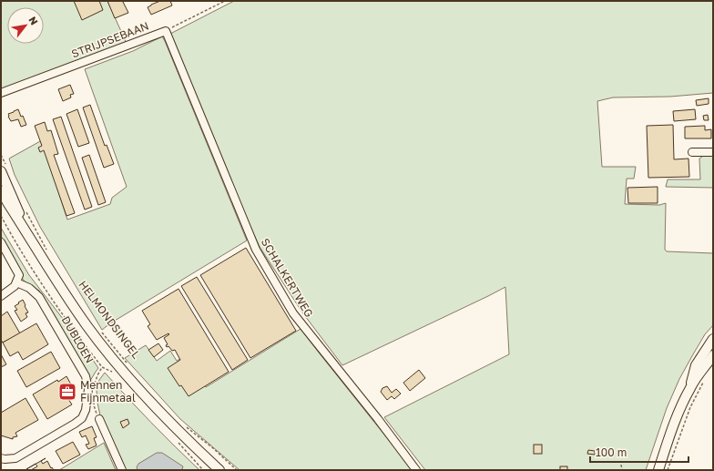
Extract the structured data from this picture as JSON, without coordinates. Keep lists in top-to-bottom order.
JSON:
{
  "streets": {
    "main road": ["HELMONDSINGEL"],
    "street": ["STRIJPSEBAAN", "SCHALKERTWEG", "DUBLOEN"]
  },
  "crossings": [
    ["STRIJPSEBAAN", "SCHALKERTWEG"]
  ],
  "places": {
    "office": ["Mennen Fijnmetaal"]
  },
  "scale_bar": "100 m",
  "north": "top right"
}
